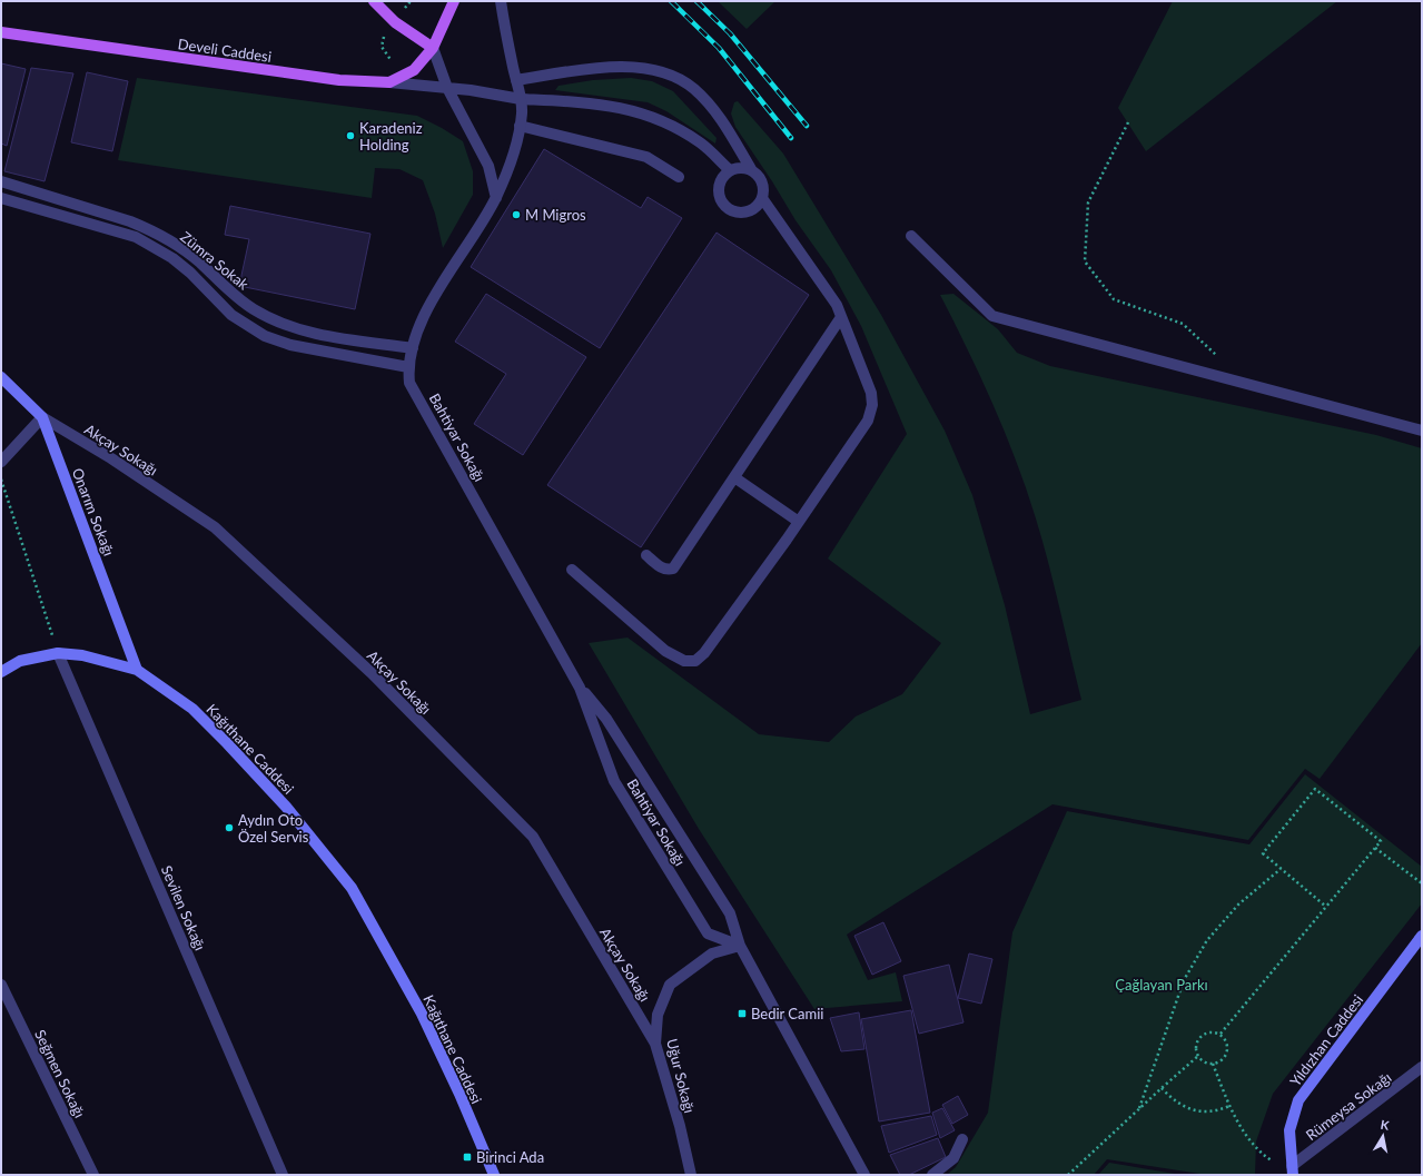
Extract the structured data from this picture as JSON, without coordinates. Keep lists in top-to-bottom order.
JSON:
{
  "streets": {
    "main road": [
      "Develi Caddesi",
      "Onarım Sokağı",
      "Kağıthane Caddesi",
      "Yıldızhan Caddesi"
    ],
    "street": [
      "Zümra Sokak",
      "Bahtiyar Sokağı",
      "Akçay Sokağı",
      "Sevilen Sokağı",
      "Seğmen Sokağı",
      "Uğur Sokağı",
      "Rümeysa Sokağı"
    ]
  },
  "crossings": [
    ["Zümra Sokak", "Bahtiyar Sokağı"],
    ["Bahtiyar Sokağı", "Uğur Sokağı"],
    ["Akçay Sokağı", "Onarım Sokağı"],
    ["Akçay Sokağı", "Uğur Sokağı"],
    ["Onarım Sokağı", "Kağıthane Caddesi"],
    ["Kağıthane Caddesi", "Sevilen Sokağı"],
    ["Yıldızhan Caddesi", "Rümeysa Sokağı"]
  ],
  "parks": ["Çağlayan Parkı"],
  "places": {
    "other": ["Karadeniz Holding", "M Migros", "Aydın Oto Özel Servis"],
    "transit": ["Bedir Camii", "Birinci Ada"]
  },
  "north": "top"
}
